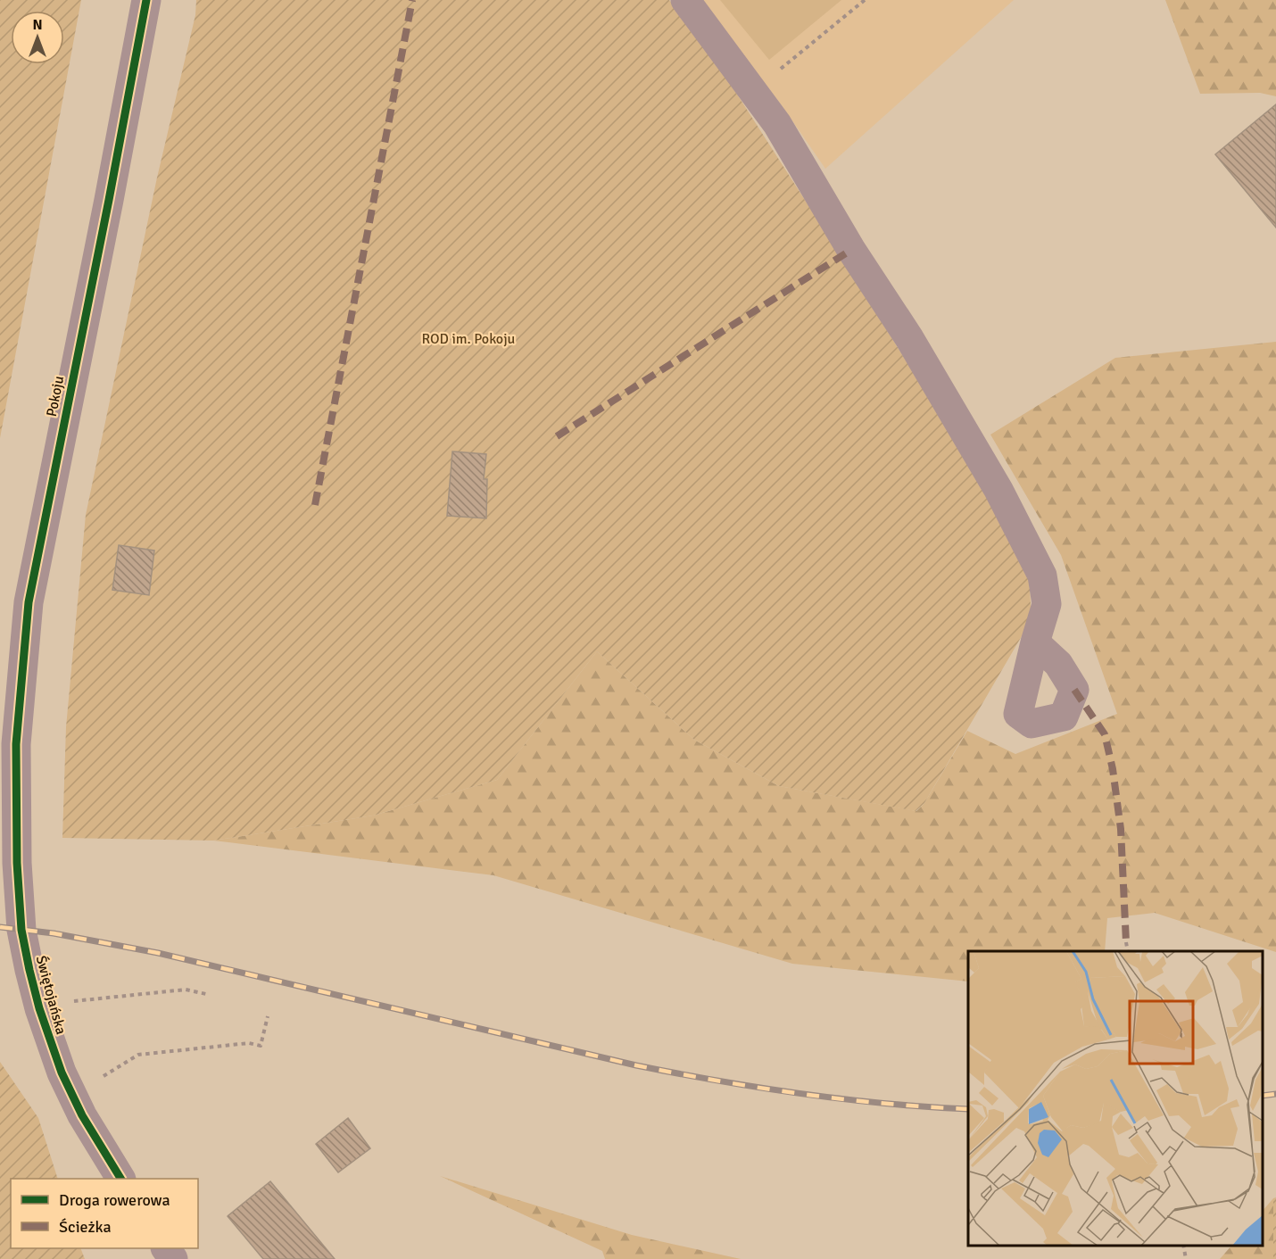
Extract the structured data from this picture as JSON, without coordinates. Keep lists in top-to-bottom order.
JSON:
{
  "streets": {
    "street": ["Pokoju", "Świętojańska"]
  },
  "crossings": [
    ["Pokoju", "Świętojańska"]
  ],
  "parks": ["ROD im. Pokoju"],
  "legend": ["Droga rowerowa", "Ścieżka"],
  "north": "top"
}
